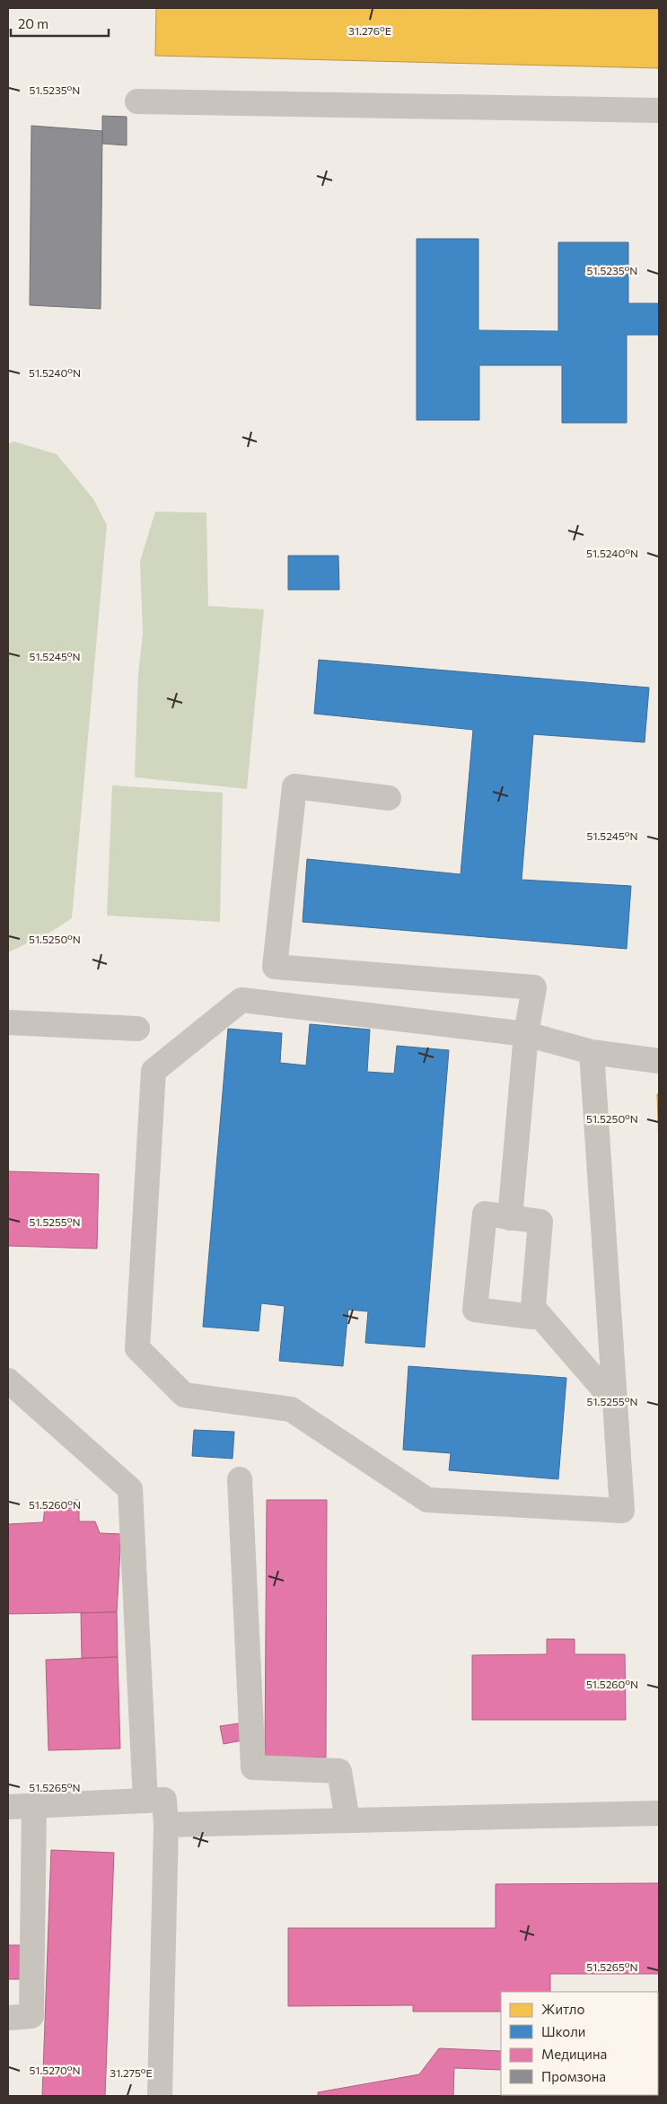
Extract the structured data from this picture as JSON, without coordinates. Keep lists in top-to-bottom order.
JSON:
{
  "legend": [
    "Житло",
    "Школи",
    "Медицина",
    "Промзона"
  ],
  "scale_bar": "20 m",
  "coordinates": [
    "31.276°E",
    "51.5235°N",
    "51.5240°N",
    "51.5245°N",
    "51.5250°N",
    "51.5255°N",
    "51.5260°N",
    "51.5265°N",
    "51.5270°N",
    "31.275°E"
  ]
}
